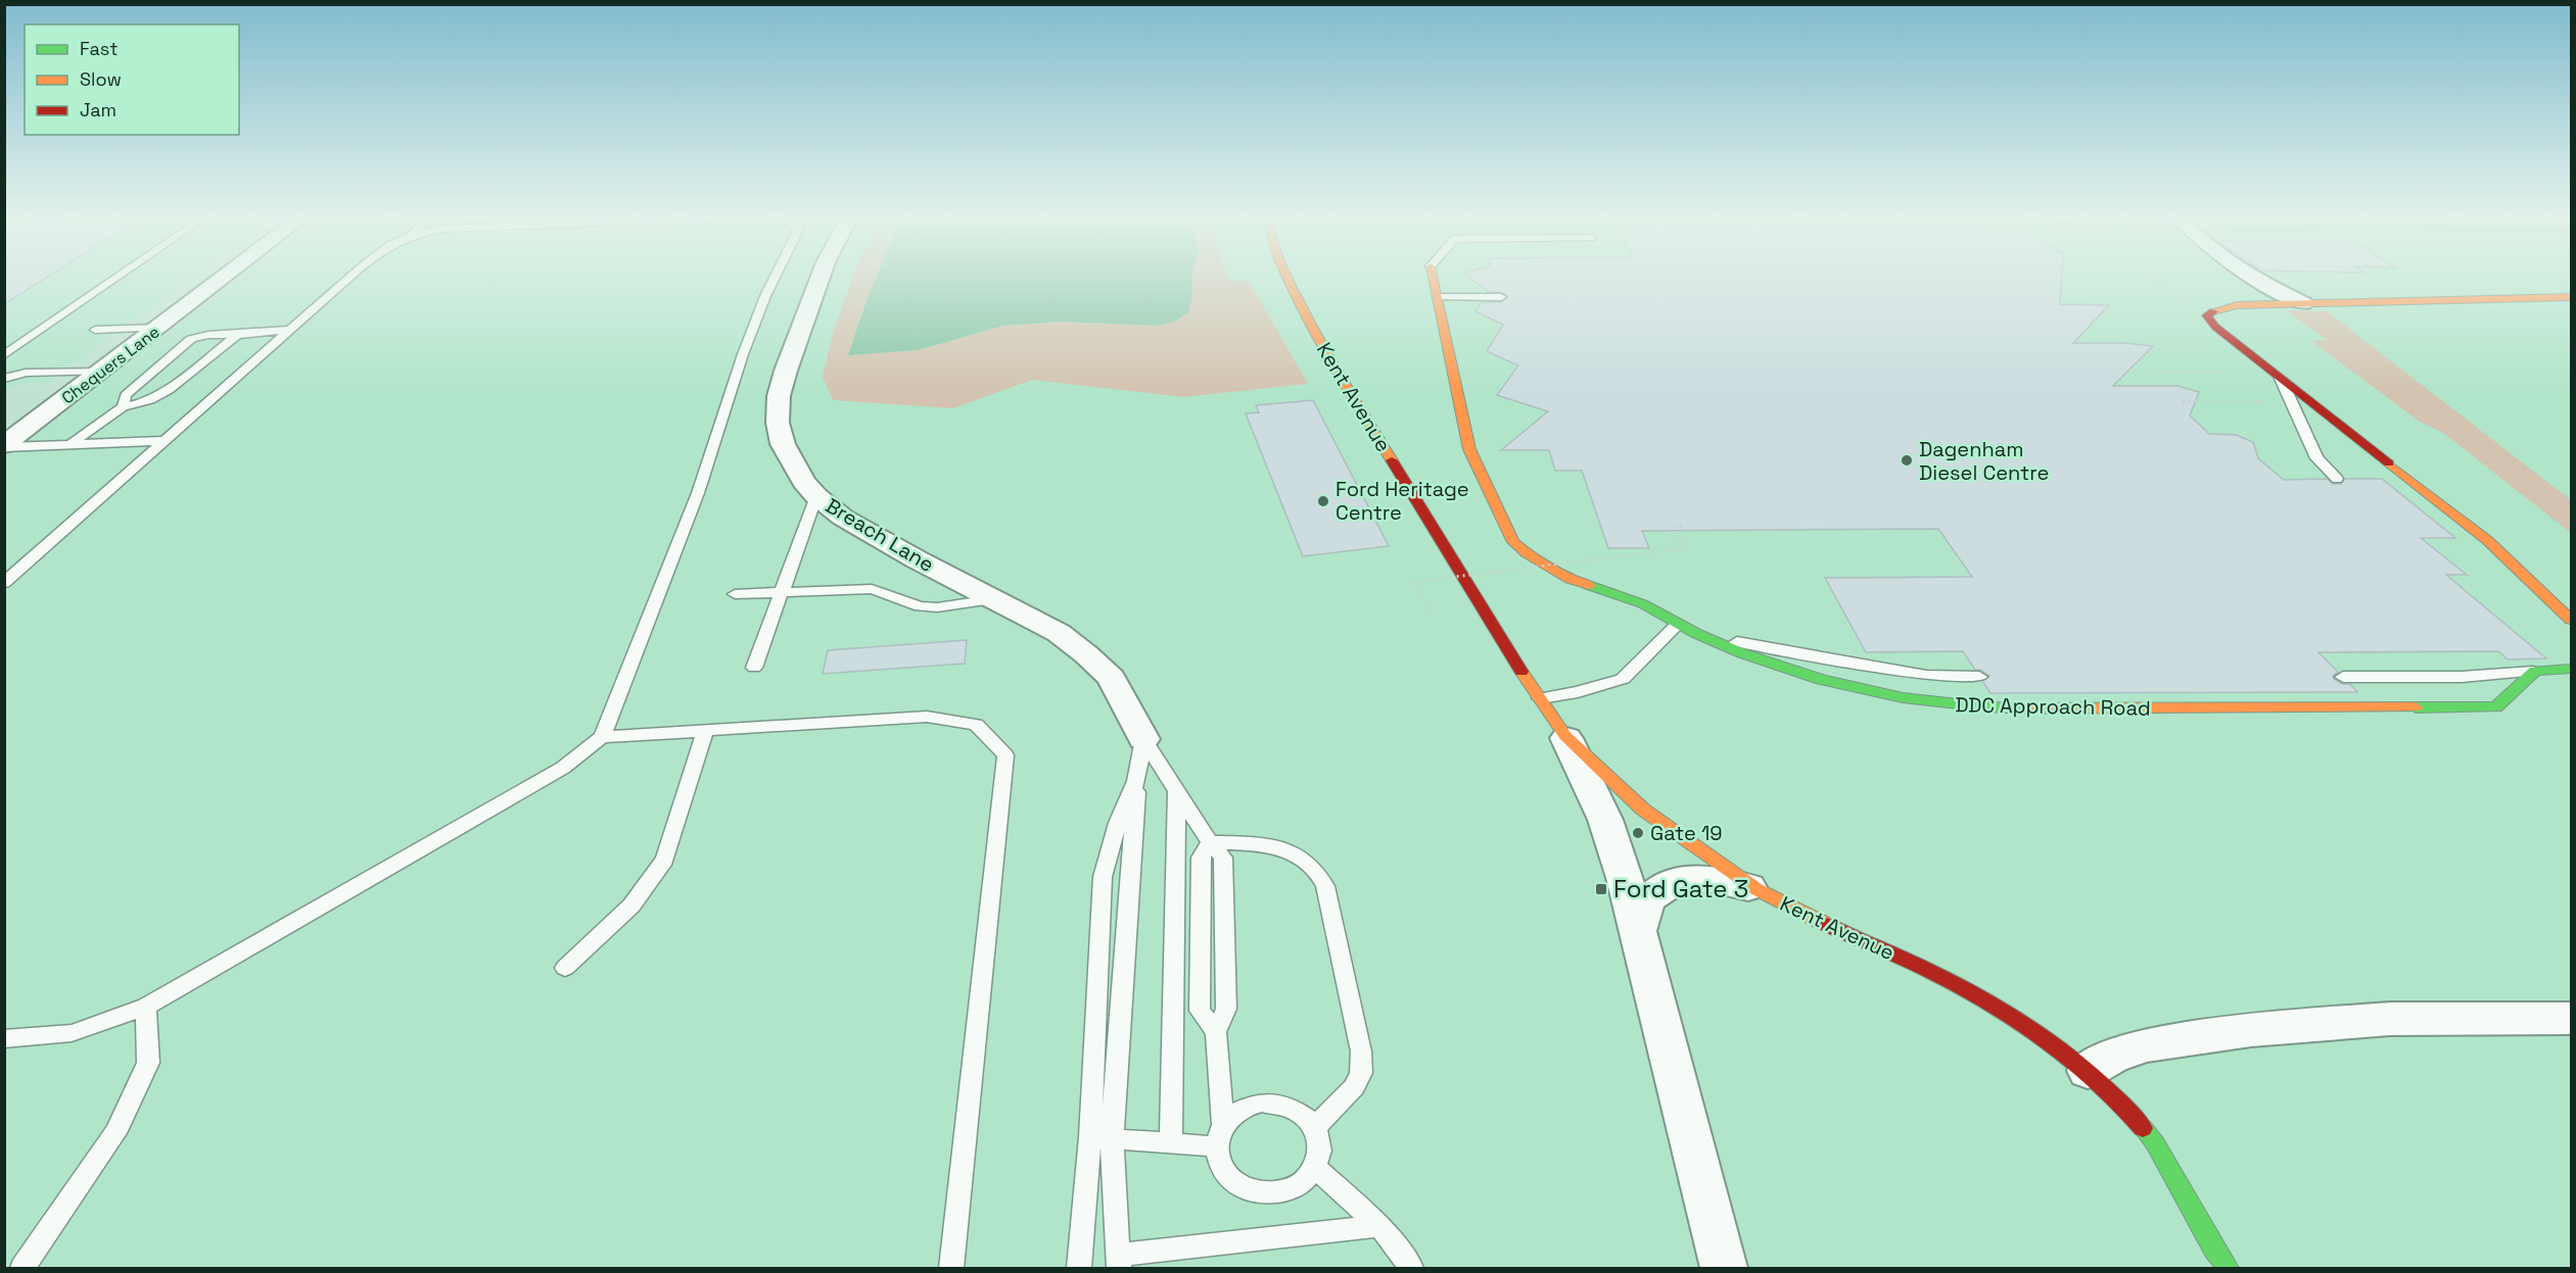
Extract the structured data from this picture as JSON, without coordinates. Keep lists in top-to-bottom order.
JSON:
{
  "streets": {
    "street": [
      "Chequers Lane",
      "Kent Avenue",
      "Breach Lane",
      "DDC Approach Road"
    ]
  },
  "places": {
    "other": ["Dagenham Diesel Centre", "Ford Heritage Centre", "Gate 19"],
    "transit": ["Ford Gate 3"]
  },
  "legend": ["Fast", "Slow", "Jam"]
}
